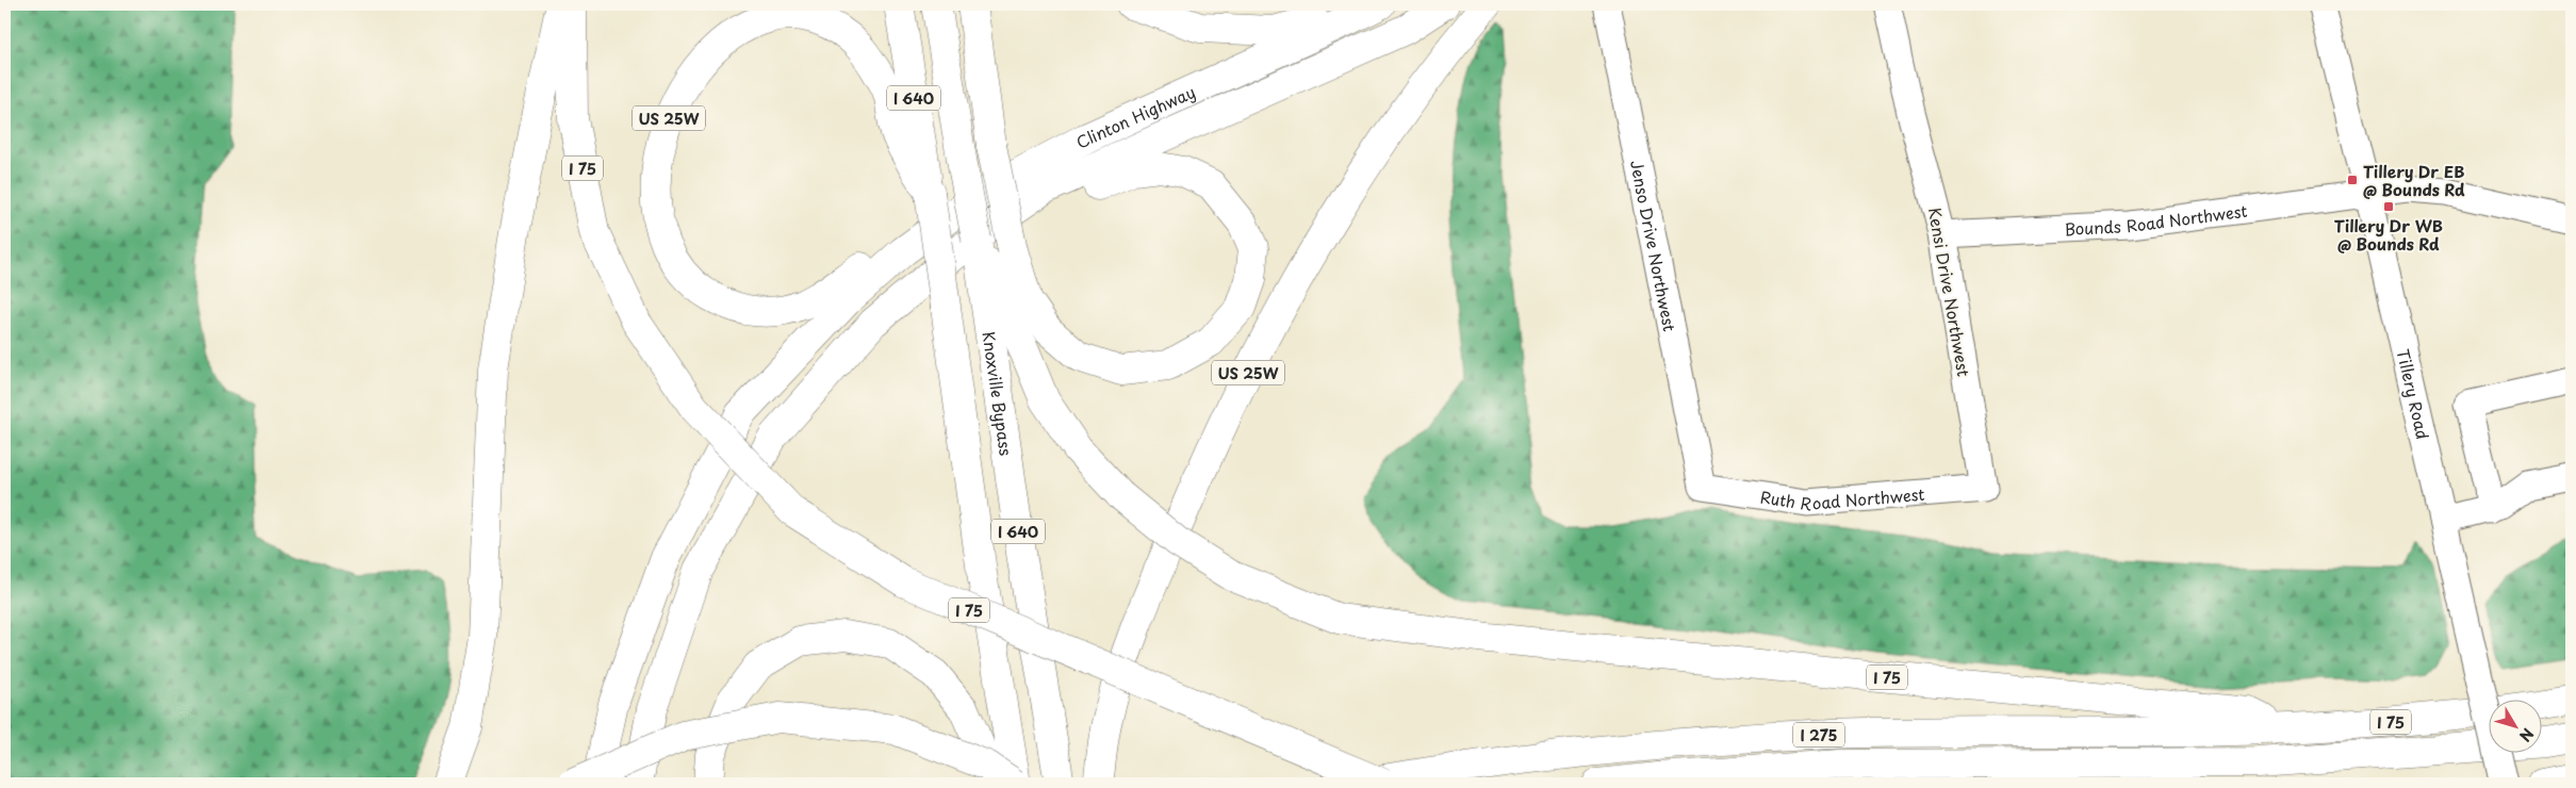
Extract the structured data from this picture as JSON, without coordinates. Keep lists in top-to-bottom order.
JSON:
{
  "streets": {
    "highway": [
      "I 640",
      "Clinton Highway",
      "US 25W",
      "I 75",
      "Knoxville Bypass",
      "I 275"
    ],
    "street": [
      "Bounds Road Northwest",
      "Jenso Drive Northwest",
      "Kensi Drive Northwest",
      "Tillery Road",
      "Ruth Road Northwest"
    ]
  },
  "crossings": [
    ["I 640", "US 25W"],
    ["Clinton Highway", "US 25W"],
    ["I 75", "Knoxville Bypass"],
    ["I 75", "I 275"],
    ["Bounds Road Northwest", "Kensi Drive Northwest"],
    ["Bounds Road Northwest", "Tillery Road"],
    ["Jenso Drive Northwest", "Ruth Road Northwest"],
    ["Kensi Drive Northwest", "Ruth Road Northwest"]
  ],
  "places": {
    "transit": ["Tillery Dr EB @ Bounds Rd", "Tillery Dr WB @ Bounds Rd"]
  },
  "north": "bottom right"
}
